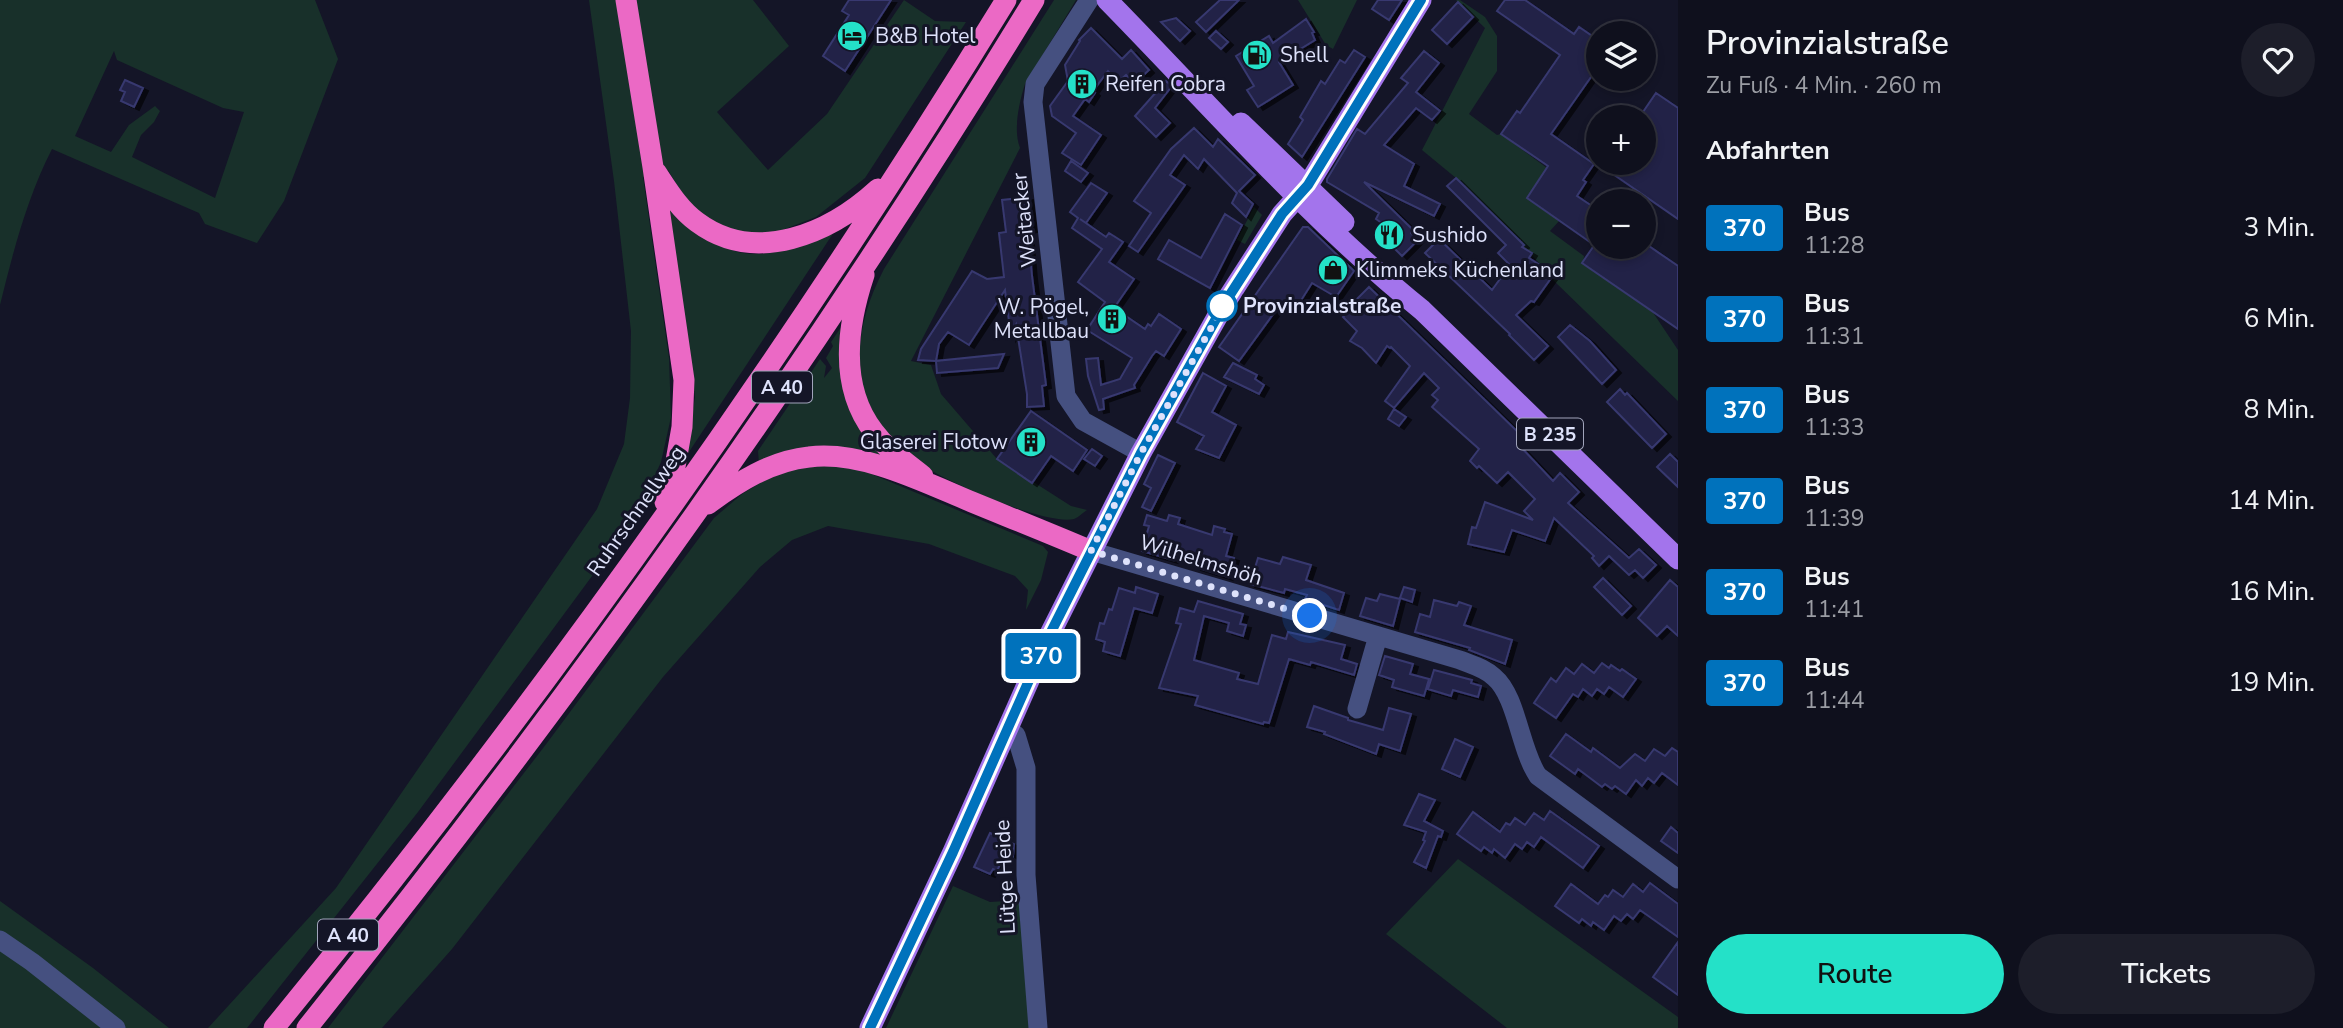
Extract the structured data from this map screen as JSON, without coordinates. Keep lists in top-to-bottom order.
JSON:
{
  "streets": {
    "highway": ["A 40", "Ruhrschnellweg"],
    "main road": ["B 235"],
    "street": ["Weitacker", "Wilhelmshöh", "Lütge Heide"]
  },
  "places": {
    "hotel": ["B&B Hotel"],
    "fuel station": ["Shell"],
    "building": ["Reifen Cobra", "W. Pögel, Metallbau", "Glaserei Flotow"],
    "restaurant": ["Sushido"],
    "shop": ["Klimmeks Küchenland"],
    "other": ["Provinzialstraße"]
  },
  "lines": ["bus line 370"],
  "page": {
    "on_map": "370",
    "heading": [
      ["Provinzialstraße", "Zu Fuß · 4 Min. · 260 m"],
      "Abfahrten"
    ],
    "map_buttons": ["+", "−"],
    "list": [
      {
        "mark": "370",
        "name": "Bus",
        "note": "11:28",
        "value": "3 Min."
      },
      {
        "mark": "370",
        "name": "Bus",
        "note": "11:31",
        "value": "6 Min."
      },
      {
        "mark": "370",
        "name": "Bus",
        "note": "11:33",
        "value": "8 Min."
      },
      {
        "mark": "370",
        "name": "Bus",
        "note": "11:39",
        "value": "14 Min."
      },
      {
        "mark": "370",
        "name": "Bus",
        "note": "11:41",
        "value": "16 Min."
      },
      {
        "mark": "370",
        "name": "Bus",
        "note": "11:44",
        "value": "19 Min."
      }
    ],
    "buttons": ["Route", "Tickets"]
  }
}
